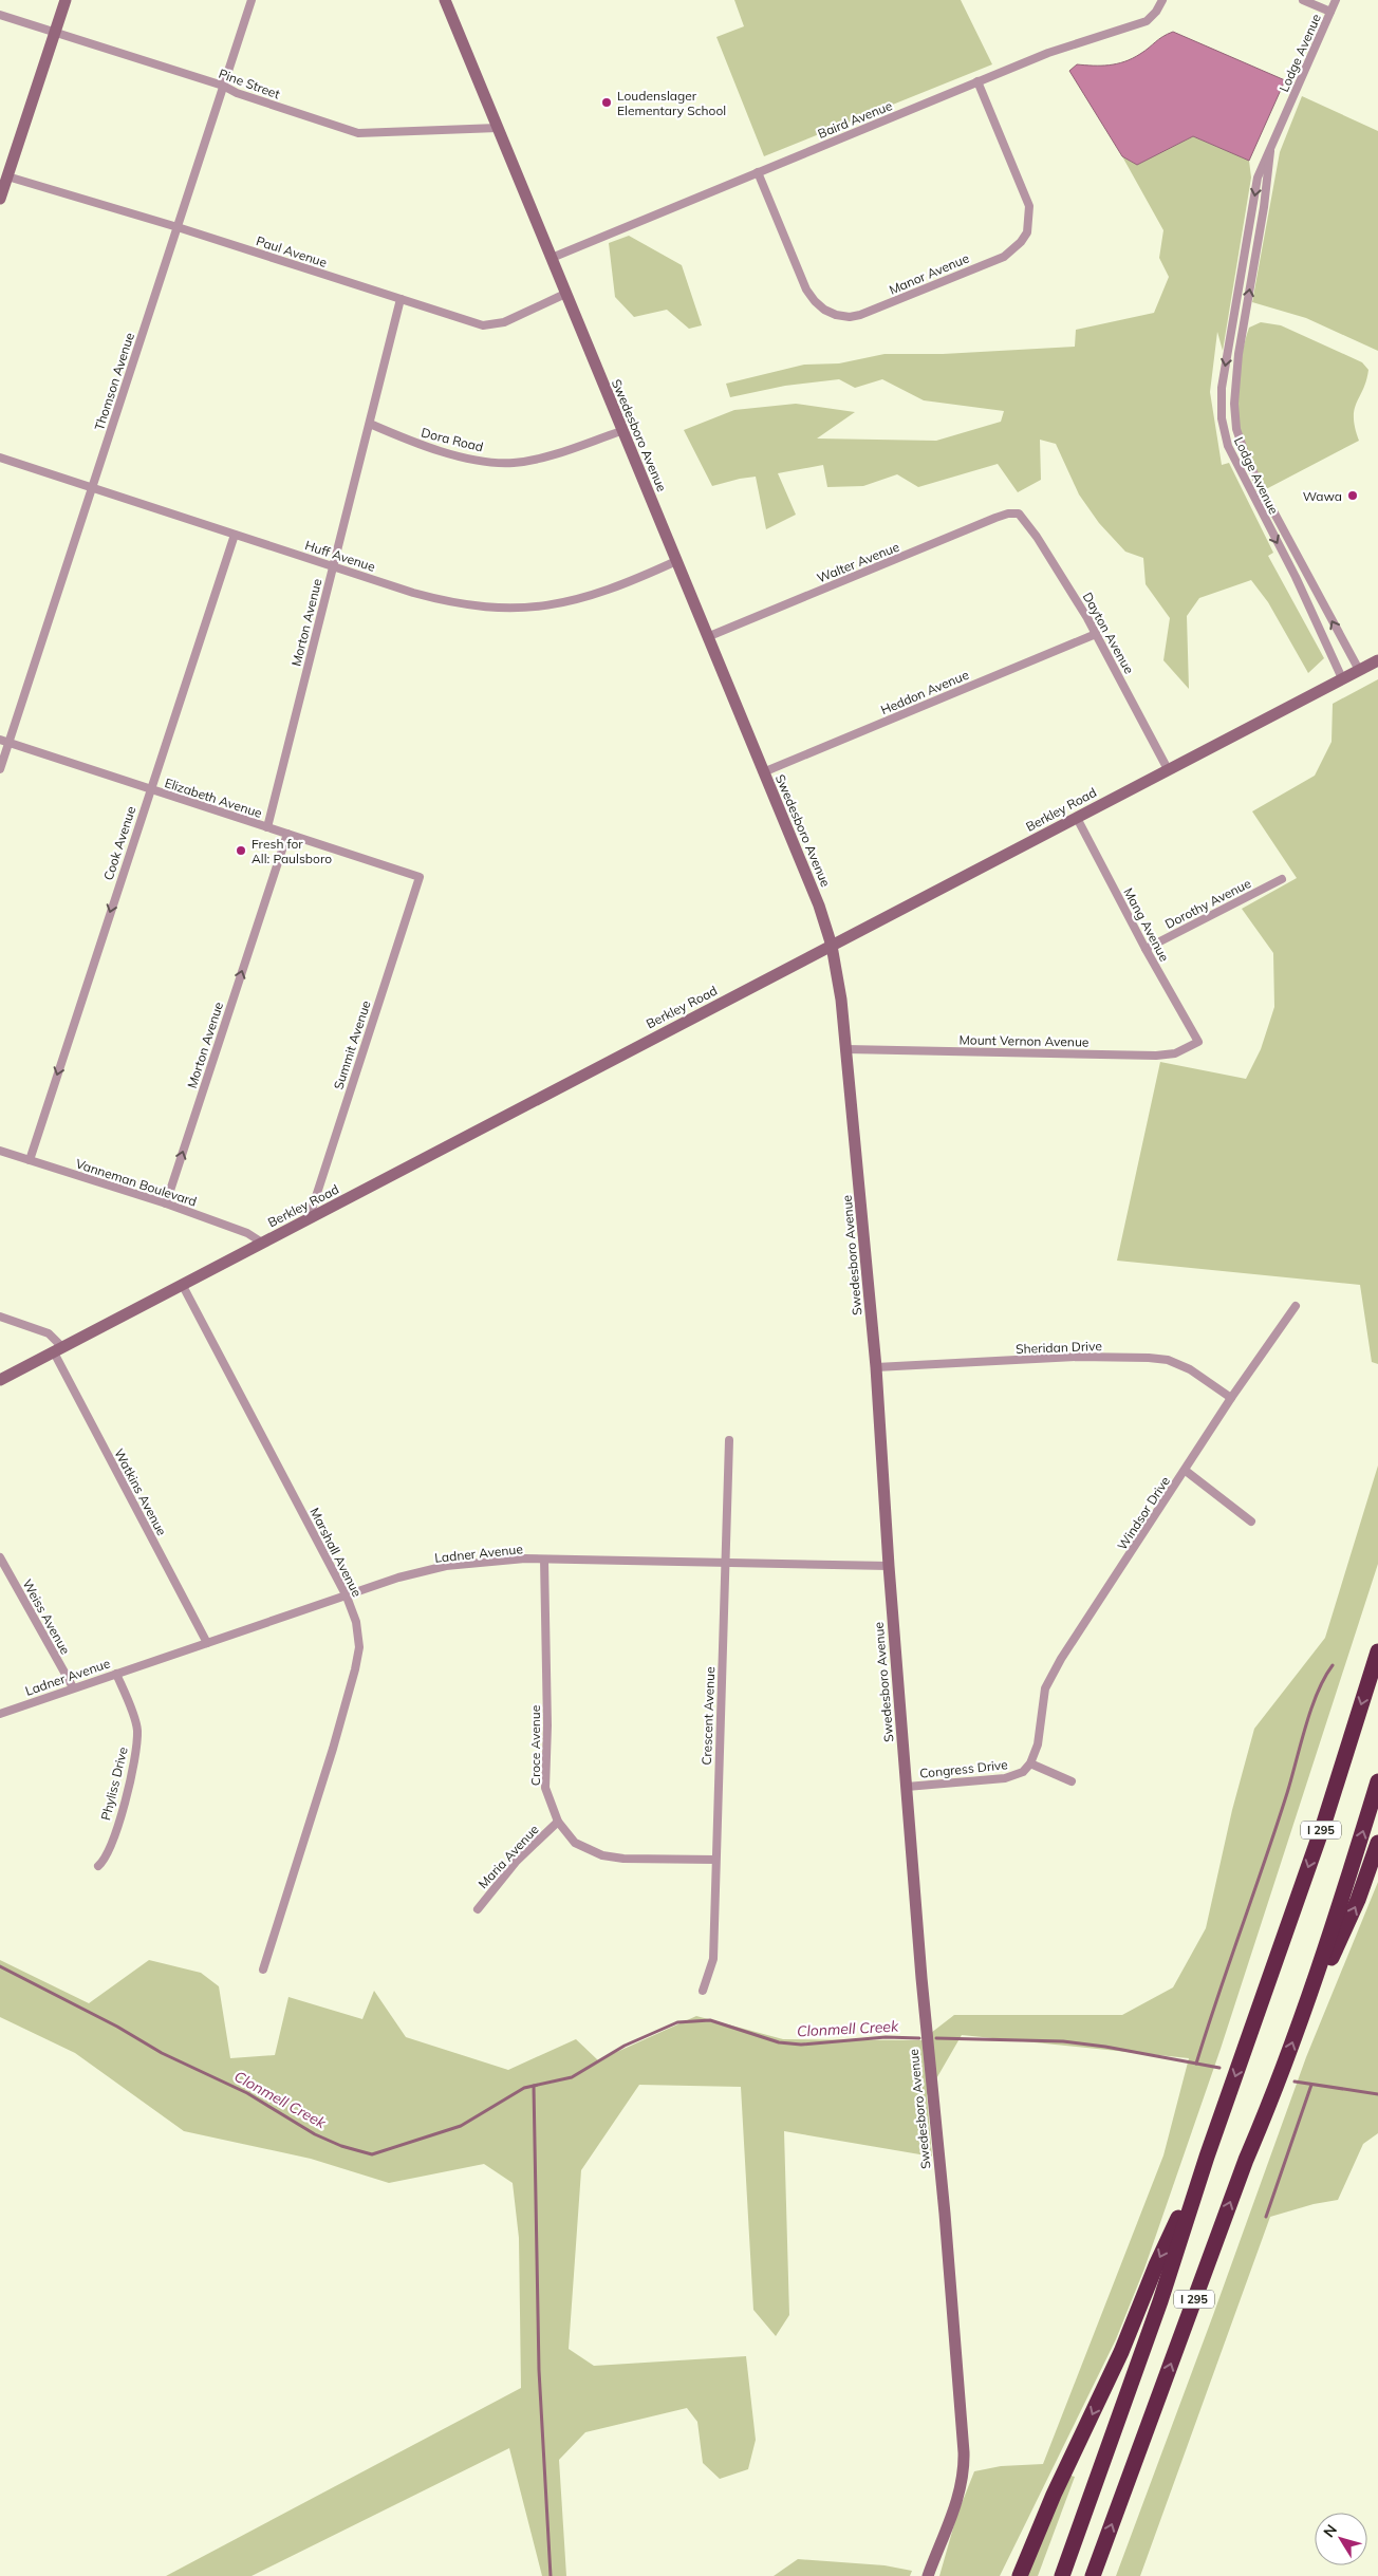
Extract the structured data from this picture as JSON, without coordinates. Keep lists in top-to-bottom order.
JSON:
{
  "streets": {
    "highway": ["I 295"],
    "street": [
      "Lodge Avenue",
      "Pine Street",
      "Baird Avenue",
      "Paul Avenue",
      "Manor Avenue",
      "Thomson Avenue",
      "Swedesboro Avenue",
      "Dora Road",
      "Huff Avenue",
      "Walter Avenue",
      "Morton Avenue",
      "Dayton Avenue",
      "Heddon Avenue",
      "Elizabeth Avenue",
      "Berkley Road",
      "Cook Avenue",
      "Dorothy Avenue",
      "Mang Avenue",
      "Mount Vernon Avenue",
      "Summit Avenue",
      "Vanneman Boulevard",
      "Sheridan Drive",
      "Watkins Avenue",
      "Windsor Drive",
      "Marshall Avenue",
      "Ladner Avenue",
      "Weiss Avenue",
      "Crescent Avenue",
      "Croce Avenue",
      "Congress Drive",
      "Phyliss Drive",
      "Maria Avenue"
    ]
  },
  "crossings": [
    ["Lodge Avenue", "Berkley Road"],
    ["Pine Street", "Thomson Avenue"],
    ["Pine Street", "Swedesboro Avenue"],
    ["Baird Avenue", "Manor Avenue"],
    ["Baird Avenue", "Swedesboro Avenue"],
    ["Paul Avenue", "Thomson Avenue"],
    ["Paul Avenue", "Swedesboro Avenue"],
    ["Paul Avenue", "Morton Avenue"],
    ["Thomson Avenue", "Huff Avenue"],
    ["Thomson Avenue", "Elizabeth Avenue"],
    ["Swedesboro Avenue", "Dora Road"],
    ["Swedesboro Avenue", "Huff Avenue"],
    ["Swedesboro Avenue", "Walter Avenue"],
    ["Swedesboro Avenue", "Heddon Avenue"],
    ["Swedesboro Avenue", "Berkley Road"],
    ["Swedesboro Avenue", "Mount Vernon Avenue"],
    ["Swedesboro Avenue", "Sheridan Drive"],
    ["Swedesboro Avenue", "Ladner Avenue"],
    ["Swedesboro Avenue", "Congress Drive"],
    ["Dora Road", "Morton Avenue"],
    ["Huff Avenue", "Morton Avenue"],
    ["Huff Avenue", "Cook Avenue"],
    ["Walter Avenue", "Dayton Avenue"],
    ["Morton Avenue", "Elizabeth Avenue"],
    ["Morton Avenue", "Vanneman Boulevard"],
    ["Dayton Avenue", "Heddon Avenue"],
    ["Dayton Avenue", "Berkley Road"],
    ["Elizabeth Avenue", "Cook Avenue"],
    ["Elizabeth Avenue", "Summit Avenue"],
    ["Berkley Road", "Mang Avenue"],
    ["Berkley Road", "Summit Avenue"],
    ["Berkley Road", "Vanneman Boulevard"],
    ["Berkley Road", "Watkins Avenue"],
    ["Berkley Road", "Marshall Avenue"],
    ["Cook Avenue", "Vanneman Boulevard"],
    ["Dorothy Avenue", "Mang Avenue"],
    ["Mang Avenue", "Mount Vernon Avenue"],
    ["Sheridan Drive", "Windsor Drive"],
    ["Watkins Avenue", "Ladner Avenue"],
    ["Windsor Drive", "Congress Drive"],
    ["Marshall Avenue", "Ladner Avenue"],
    ["Ladner Avenue", "Weiss Avenue"],
    ["Ladner Avenue", "Crescent Avenue"],
    ["Ladner Avenue", "Croce Avenue"],
    ["Ladner Avenue", "Phyliss Drive"],
    ["Crescent Avenue", "Croce Avenue"],
    ["Croce Avenue", "Maria Avenue"]
  ],
  "one_way": ["Morton Avenue", "Cook Avenue"],
  "water": ["Clonmell Creek"],
  "places": ["Loudenslager Elementary School", "Wawa", "Fresh for All: Paulsboro"],
  "north": "top left"
}
